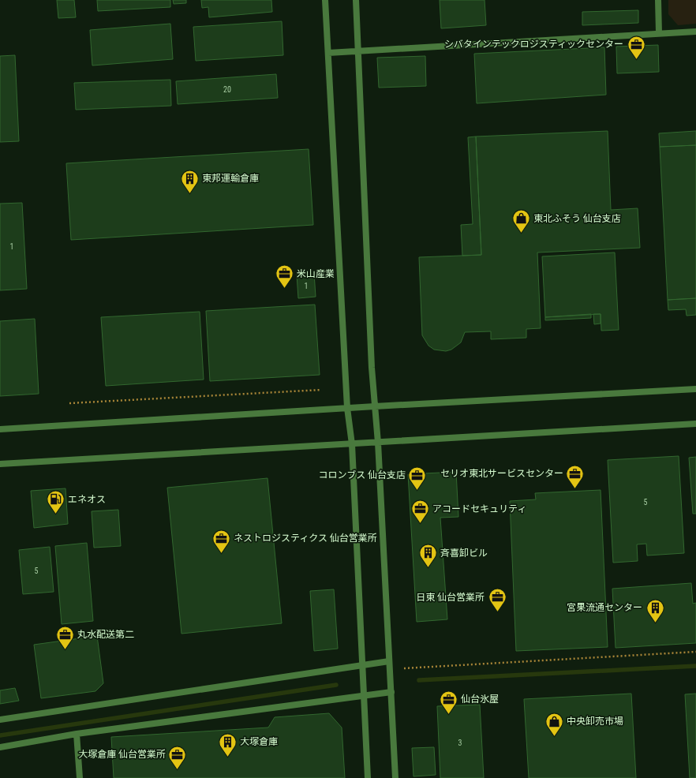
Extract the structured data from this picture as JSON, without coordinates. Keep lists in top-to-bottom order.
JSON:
{
  "places": {
    "office": [
      "シバタインテックロジスティックセンター",
      "米山産業",
      "セリオ東北サービスセンター",
      "コロンブス 仙台支店",
      "アコードセキュリティ",
      "ネストロジスティクス 仙台営業所",
      "日東 仙台営業所",
      "丸水配送第二",
      "仙台氷屋",
      "大塚倉庫 仙台営業所"
    ],
    "building": [
      "東邦運輸倉庫",
      "斉喜卸ビル",
      "宮果流通センター",
      "大塚倉庫"
    ],
    "shop": ["東北ふそう 仙台支店", "中央卸売市場"],
    "fuel station": ["エネオス"]
  },
  "house_numbers": [
    "20",
    "1",
    "1",
    "5",
    "5",
    "3"
  ]
}
